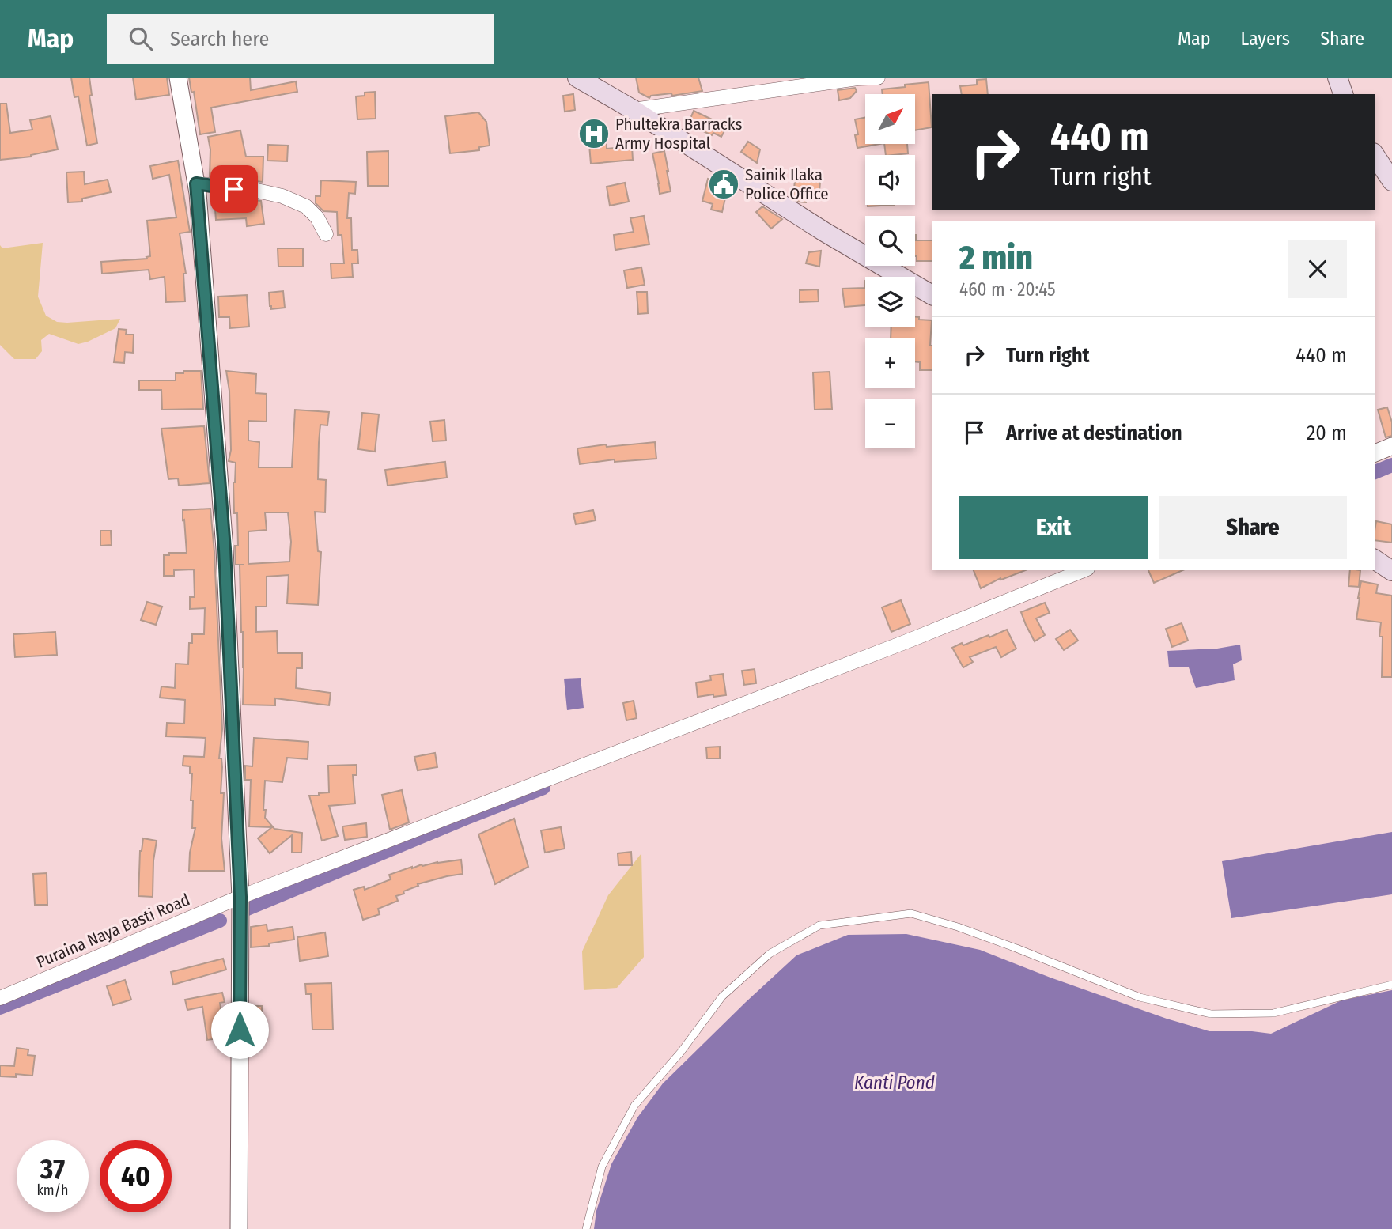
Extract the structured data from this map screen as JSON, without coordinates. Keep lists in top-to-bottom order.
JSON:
{
  "streets": {
    "street": ["Puraina Naya Basti Road"]
  },
  "water": ["Kanti Pond"],
  "places": {
    "hospital": ["Phultekra Barracks Army Hospital"],
    "public building": ["Sainik Ilaka Police Office"]
  },
  "north": "top right",
  "page": {
    "header": "Map",
    "search": "Search here",
    "nav": ["Map", "Layers", "Share"],
    "map_buttons": ["+", "−"],
    "turn": ["440 m", "Turn right"],
    "heading": ["2 min", "460 m · 20:45"],
    "list": [
      {
        "name": "Turn right",
        "value": "440 m"
      },
      {
        "name": "Arrive at destination",
        "value": "20 m"
      }
    ],
    "buttons": ["Exit", "Share"],
    "speed": "37 km/h",
    "limit": "40"
  }
}
